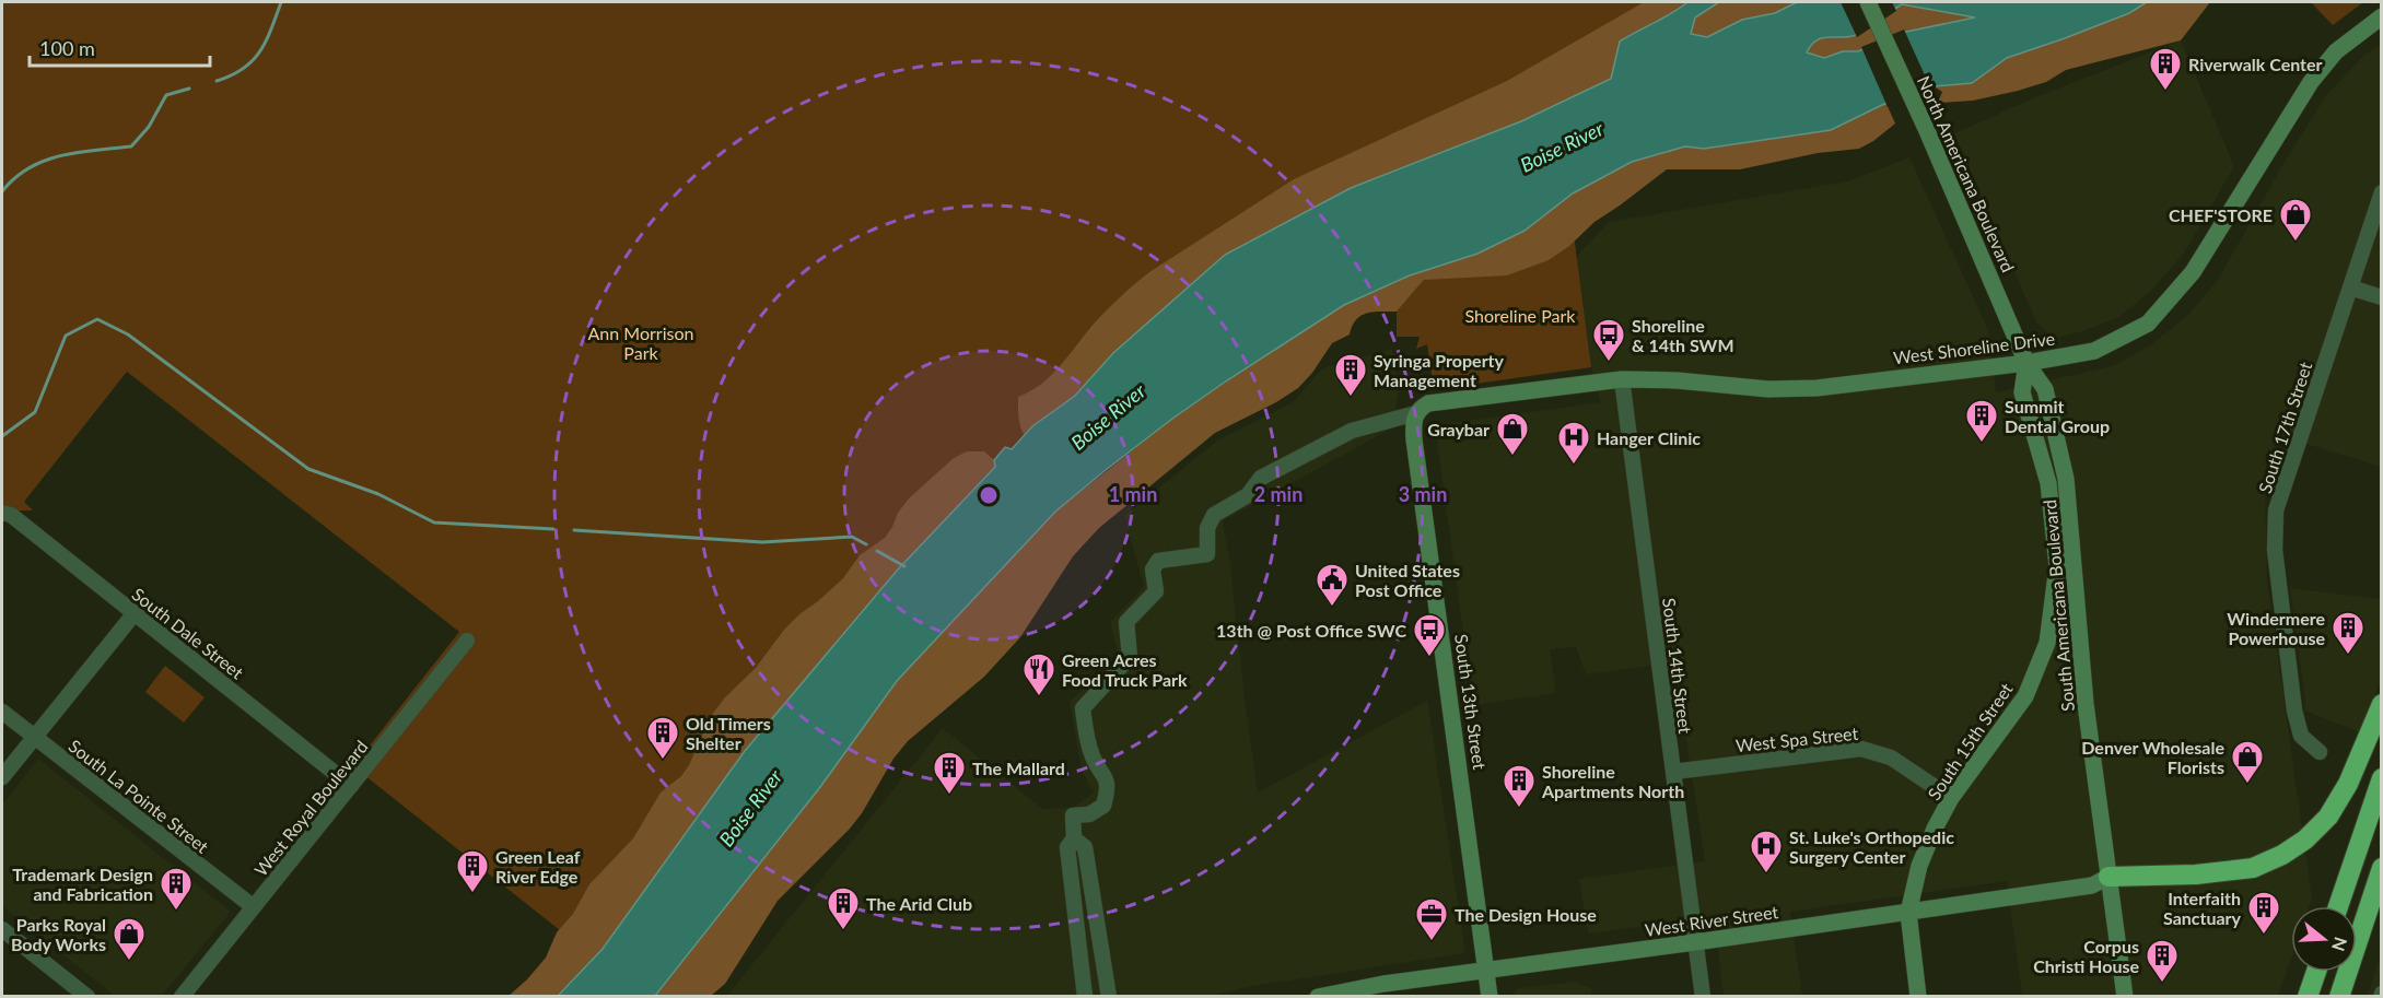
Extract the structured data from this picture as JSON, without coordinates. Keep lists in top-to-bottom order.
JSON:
{
  "streets": {
    "main road": [
      "North Americana Boulevard",
      "West Shoreline Drive",
      "South Americana Boulevard",
      "South 13th Street",
      "South 15th Street",
      "West River Street"
    ],
    "street": [
      "South 17th Street",
      "South Dale Street",
      "South 14th Street",
      "West Spa Street",
      "South La Pointe Street",
      "West Royal Boulevard"
    ]
  },
  "crossings": [
    ["North Americana Boulevard", "West Shoreline Drive"],
    ["North Americana Boulevard", "South Americana Boulevard"],
    ["West Shoreline Drive", "South Americana Boulevard"],
    ["West Shoreline Drive", "South 14th Street"],
    ["West Shoreline Drive", "South 13th Street"],
    ["South Americana Boulevard", "South 15th Street"],
    ["South Americana Boulevard", "West River Street"],
    ["South Dale Street", "West Royal Boulevard"],
    ["South 14th Street", "West Spa Street"],
    ["South 14th Street", "West River Street"],
    ["South 13th Street", "West River Street"],
    ["West Spa Street", "South 15th Street"],
    ["South 15th Street", "West River Street"],
    ["South La Pointe Street", "West Royal Boulevard"]
  ],
  "water": ["Boise River"],
  "parks": ["Shoreline Park", "Ann Morrison Park"],
  "places": {
    "building": [
      "Riverwalk Center",
      "Syringa Property Management",
      "Summit Dental Group",
      "Windermere Powerhouse",
      "Old Timers Shelter",
      "The Mallard",
      "Shoreline Apartments North",
      "Green Leaf River Edge",
      "Trademark Design and Fabrication",
      "The Arid Club",
      "Interfaith Sanctuary",
      "Corpus Christi House"
    ],
    "shop": [
      "CHEF'STORE",
      "Graybar",
      "Denver Wholesale Florists",
      "Parks Royal Body Works"
    ],
    "bus stop": ["Shoreline & 14th SWM", "13th @ Post Office SWC"],
    "hospital": ["Hanger Clinic", "St. Luke's Orthopedic Surgery Center"],
    "public building": ["United States Post Office"],
    "restaurant": ["Green Acres Food Truck Park"],
    "office": ["The Design House"]
  },
  "scale_bar": "100 m",
  "north": "right",
  "rings": ["1 min", "2 min", "3 min"]
}
